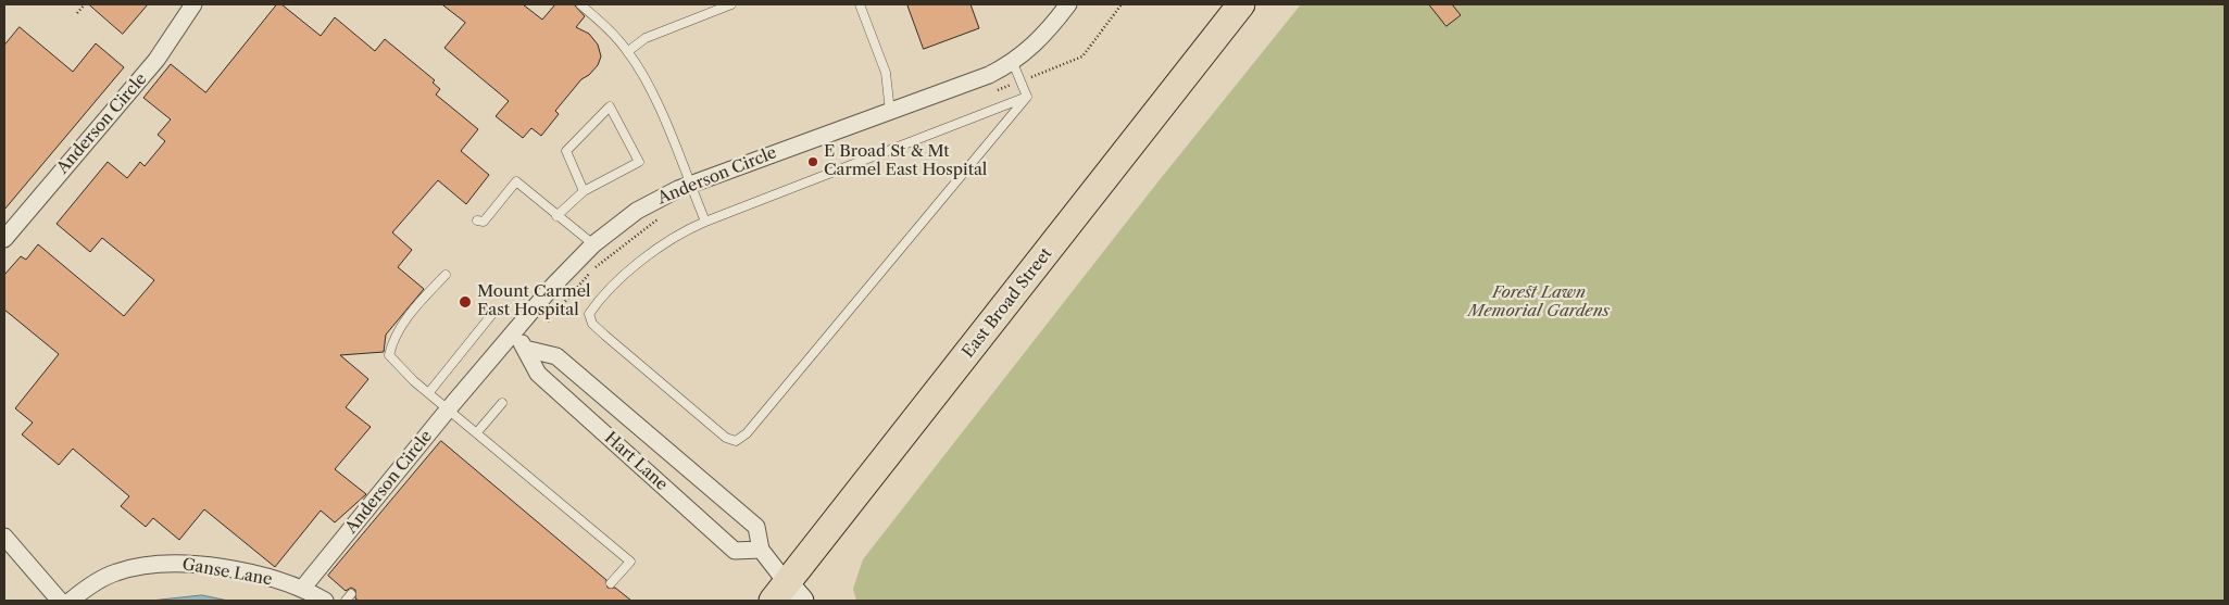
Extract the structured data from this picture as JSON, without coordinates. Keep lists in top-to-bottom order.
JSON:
{
  "streets": {
    "highway": ["East Broad Street"],
    "street": ["Anderson Circle", "Hart Lane", "Ganse Lane"]
  },
  "crossings": [
    ["Anderson Circle", "Hart Lane"],
    ["Anderson Circle", "Ganse Lane"],
    ["East Broad Street", "Hart Lane"]
  ],
  "parks": ["Forest Lawn Memorial Gardens"],
  "places": ["E Broad St & Mt Carmel East Hospital", "Mount Carmel East Hospital"]
}
